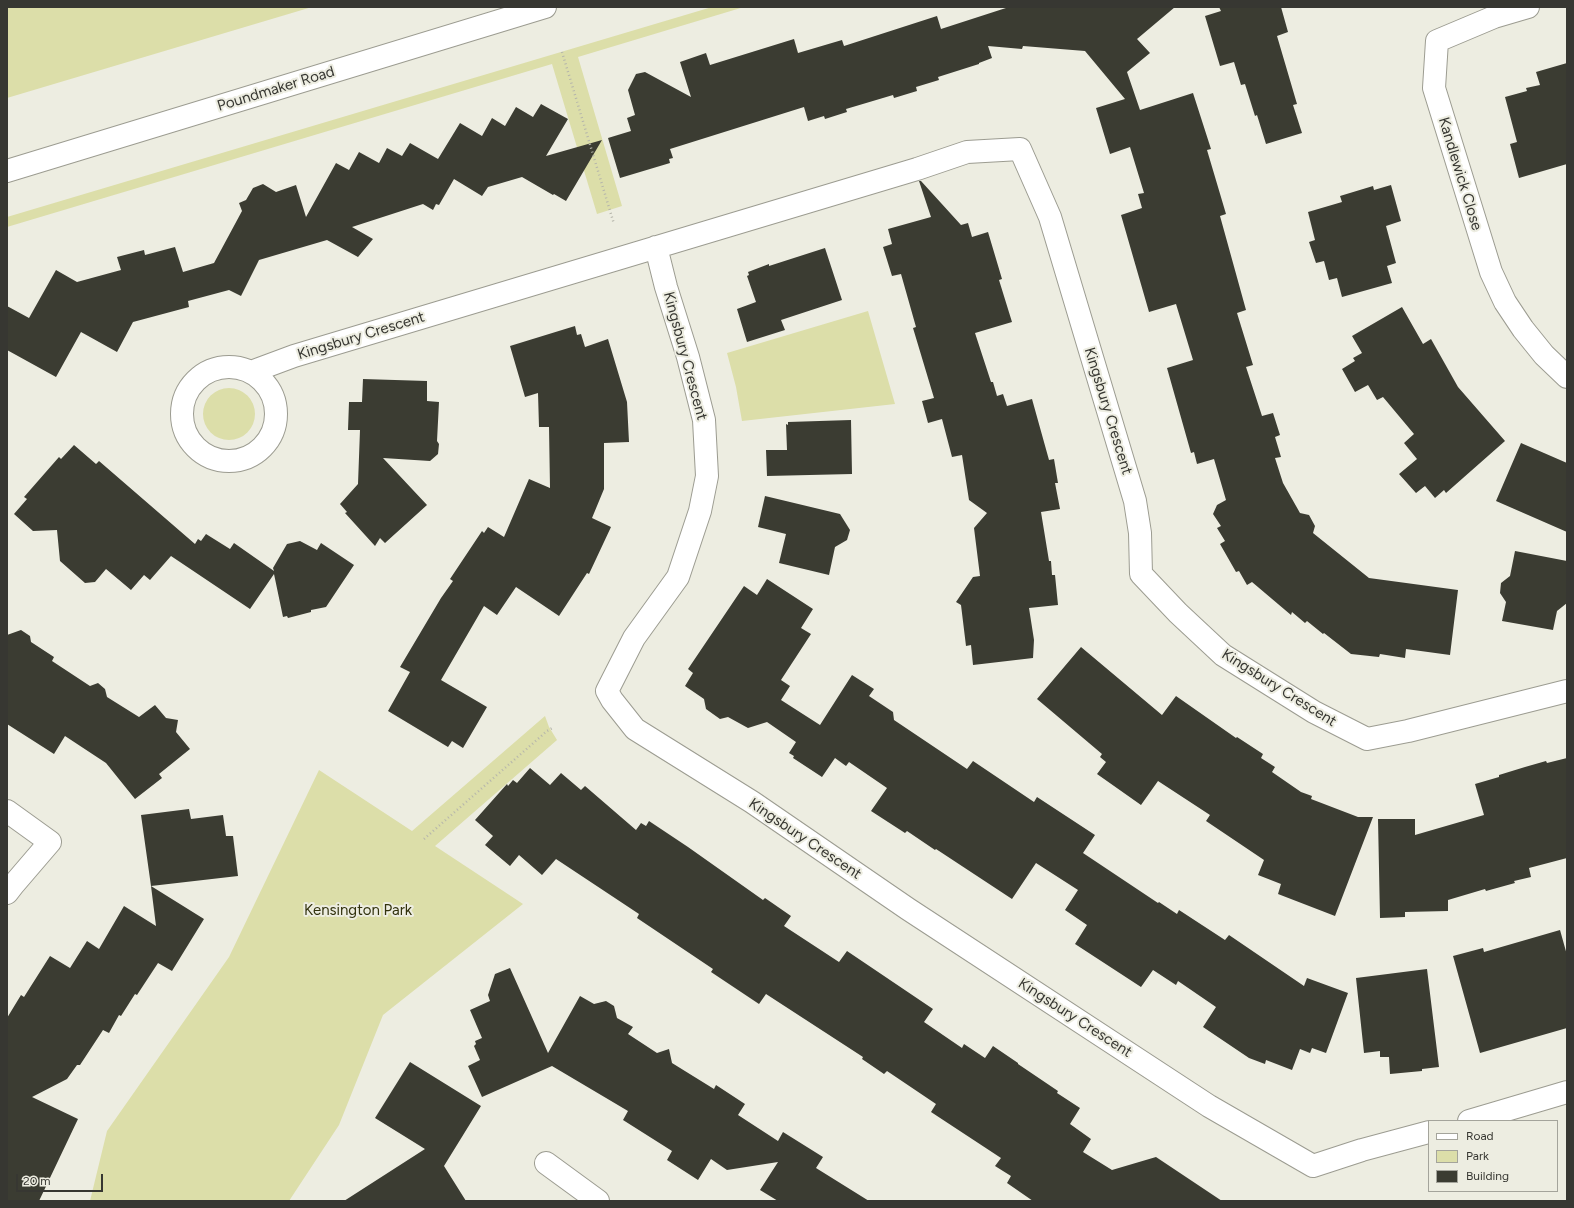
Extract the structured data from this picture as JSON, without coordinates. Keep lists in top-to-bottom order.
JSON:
{
  "streets": {
    "street": ["Poundmaker Road", "Kandlewick Close", "Kingsbury Crescent"]
  },
  "parks": ["Kensington Park"],
  "legend": ["Road", "Park", "Building"],
  "scale_bar": "20 m"
}
